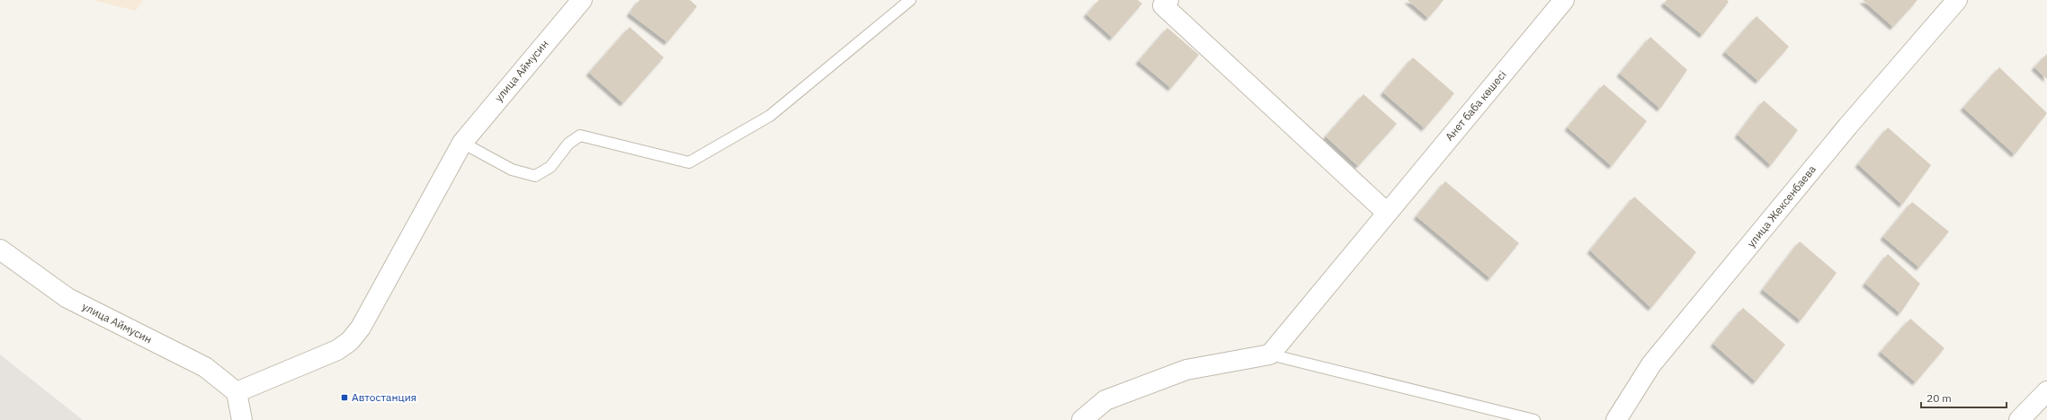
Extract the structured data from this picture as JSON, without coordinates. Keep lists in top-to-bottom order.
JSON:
{
  "streets": {
    "street": ["улица Аймусин", "Анет баба көшесі", "улица Жексенбаева"]
  },
  "places": {
    "transit": ["Автостанция"]
  },
  "scale_bar": "20 m"
}
